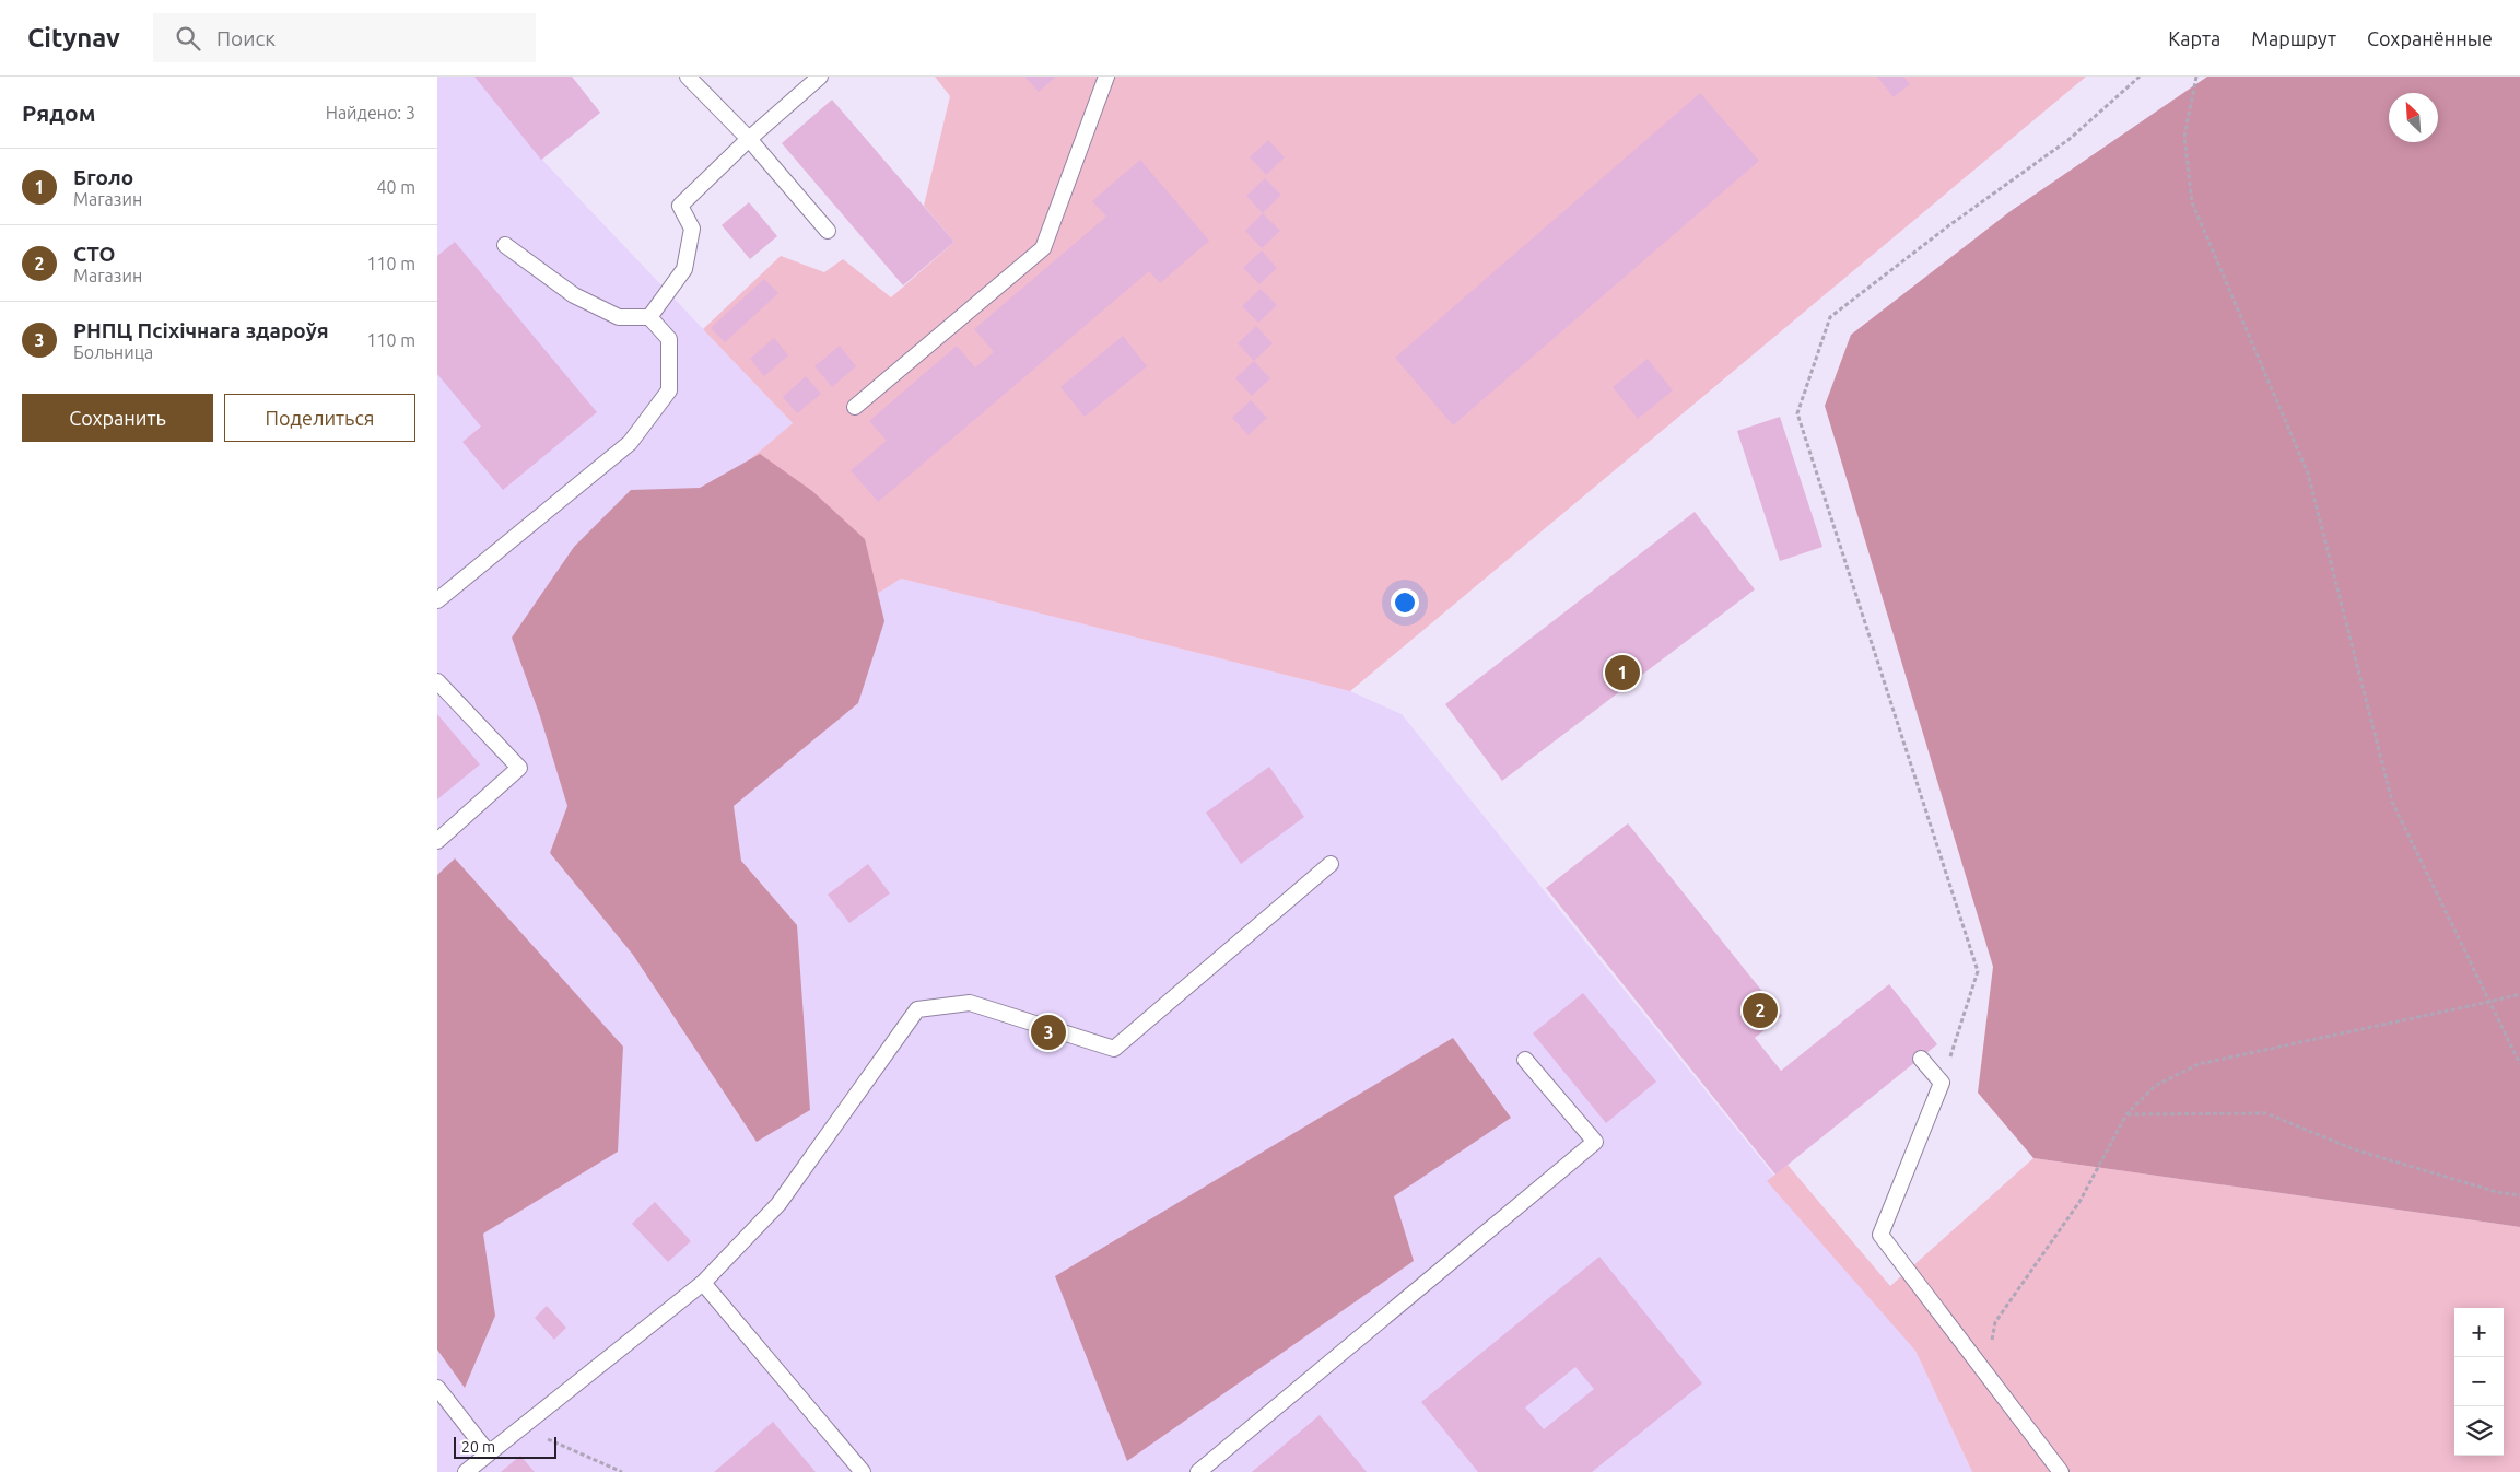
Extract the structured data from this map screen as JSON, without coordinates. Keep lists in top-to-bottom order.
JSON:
{
  "scale_bar": "20 m",
  "north": "top left",
  "page": {
    "header": "Citynav",
    "search": "Поиск",
    "nav": ["Карта", "Маршрут", "Сохранённые"],
    "heading": ["Рядом", "Найдено: 3"],
    "list": [
      {
        "mark": "1",
        "name": "Бголо",
        "note": "Магазин",
        "value": "40 m"
      },
      {
        "mark": "2",
        "name": "СТО",
        "note": "Магазин",
        "value": "110 m"
      },
      {
        "mark": "3",
        "name": "РНПЦ Псіхічнага здароўя",
        "note": "Больница",
        "value": "110 m"
      }
    ],
    "buttons": ["Сохранить", "Поделиться"],
    "pins": ["1", "2", "3"],
    "map_buttons": ["+", "−"],
    "scale": "20 m"
  }
}
